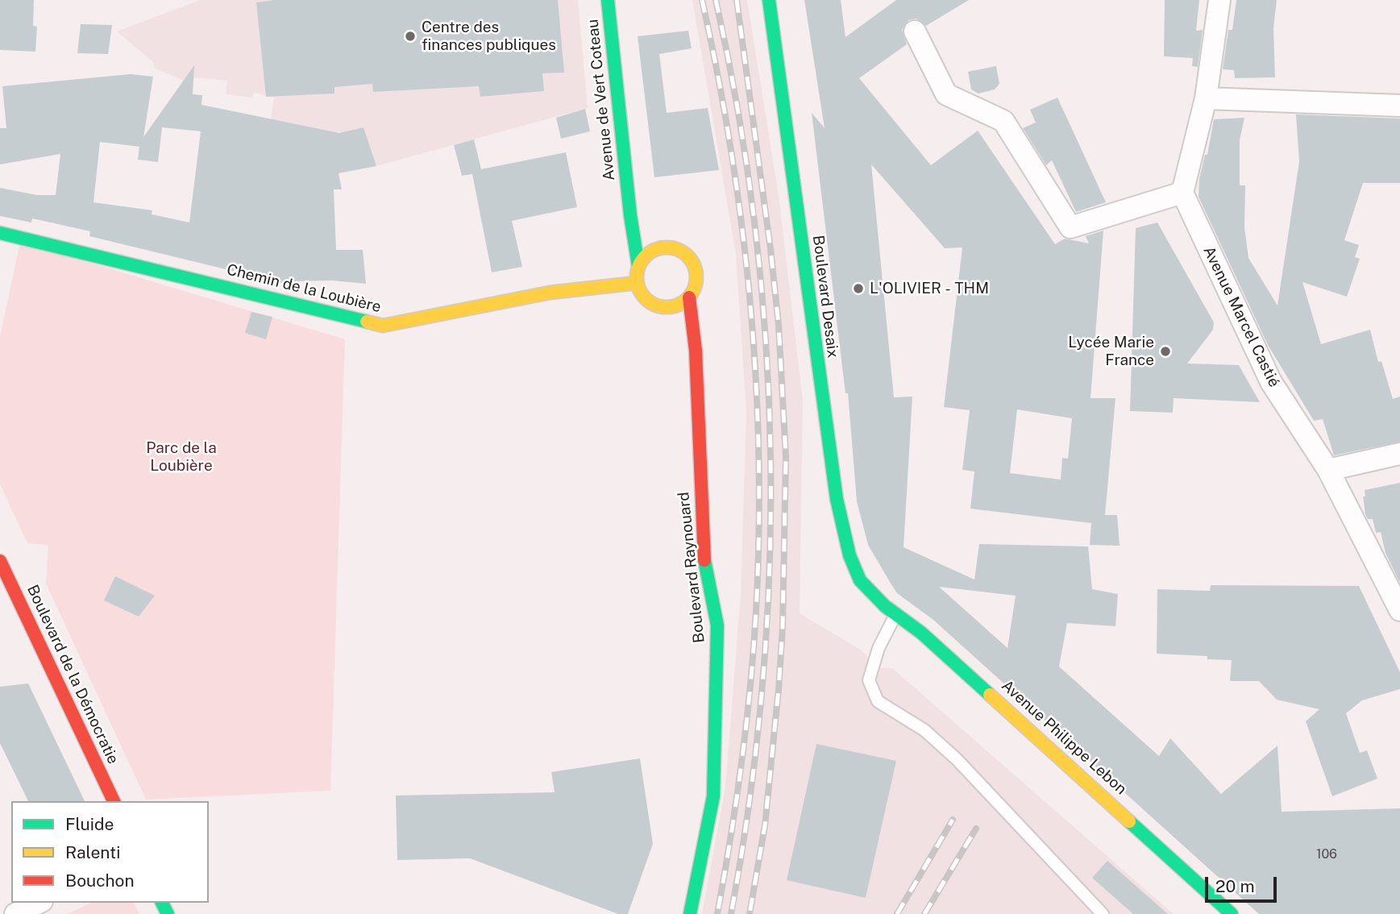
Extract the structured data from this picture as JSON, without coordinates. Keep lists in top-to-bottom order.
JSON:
{
  "streets": {
    "street": [
      "Avenue de Vert Coteau",
      "Chemin de la Loubière",
      "Boulevard Desaix",
      "Avenue Marcel Castié",
      "Boulevard Raynouard",
      "Boulevard de la Démocratie",
      "Avenue Philippe Lebon"
    ]
  },
  "crossings": [
    ["Avenue de Vert Coteau", "Chemin de la Loubière"],
    ["Boulevard Desaix", "Avenue Philippe Lebon"]
  ],
  "parks": ["Parc de la Loubière"],
  "places": ["Centre des finances publiques", "L'OLIVIER - THM", "Lycée Marie France"],
  "house_numbers": ["106"],
  "legend": ["Fluide", "Ralenti", "Bouchon"],
  "scale_bar": "20 m"
}
